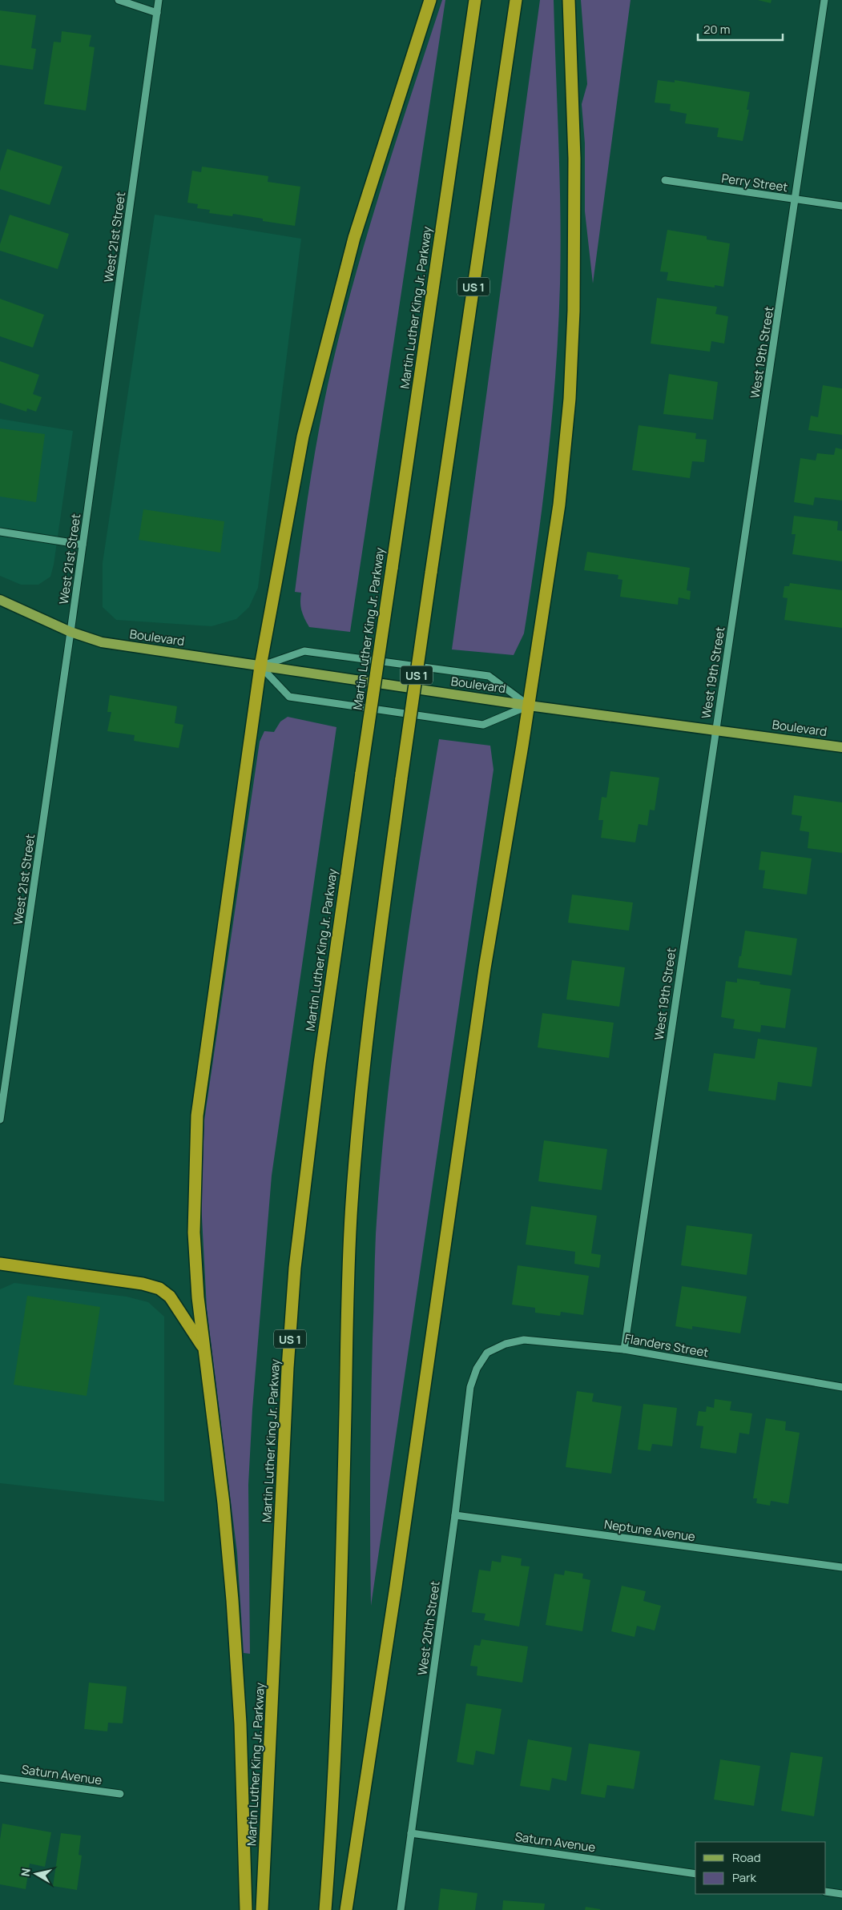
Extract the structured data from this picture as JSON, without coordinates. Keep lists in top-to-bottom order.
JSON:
{
  "streets": {
    "highway": ["US 1", "Martin Luther King Jr. Parkway"],
    "main road": ["Boulevard"],
    "street": [
      "Perry Street",
      "West 21st Street",
      "West 19th Street",
      "Flanders Street",
      "Neptune Avenue",
      "West 20th Street",
      "Saturn Avenue"
    ]
  },
  "crossings": [
    ["Perry Street", "West 19th Street"],
    ["West 21st Street", "Boulevard"],
    ["West 19th Street", "Boulevard"],
    ["West 19th Street", "Flanders Street"],
    ["Flanders Street", "West 20th Street"],
    ["Neptune Avenue", "West 20th Street"],
    ["West 20th Street", "Saturn Avenue"]
  ],
  "legend": ["Road", "Park"],
  "scale_bar": "20 m",
  "north": "left"
}
